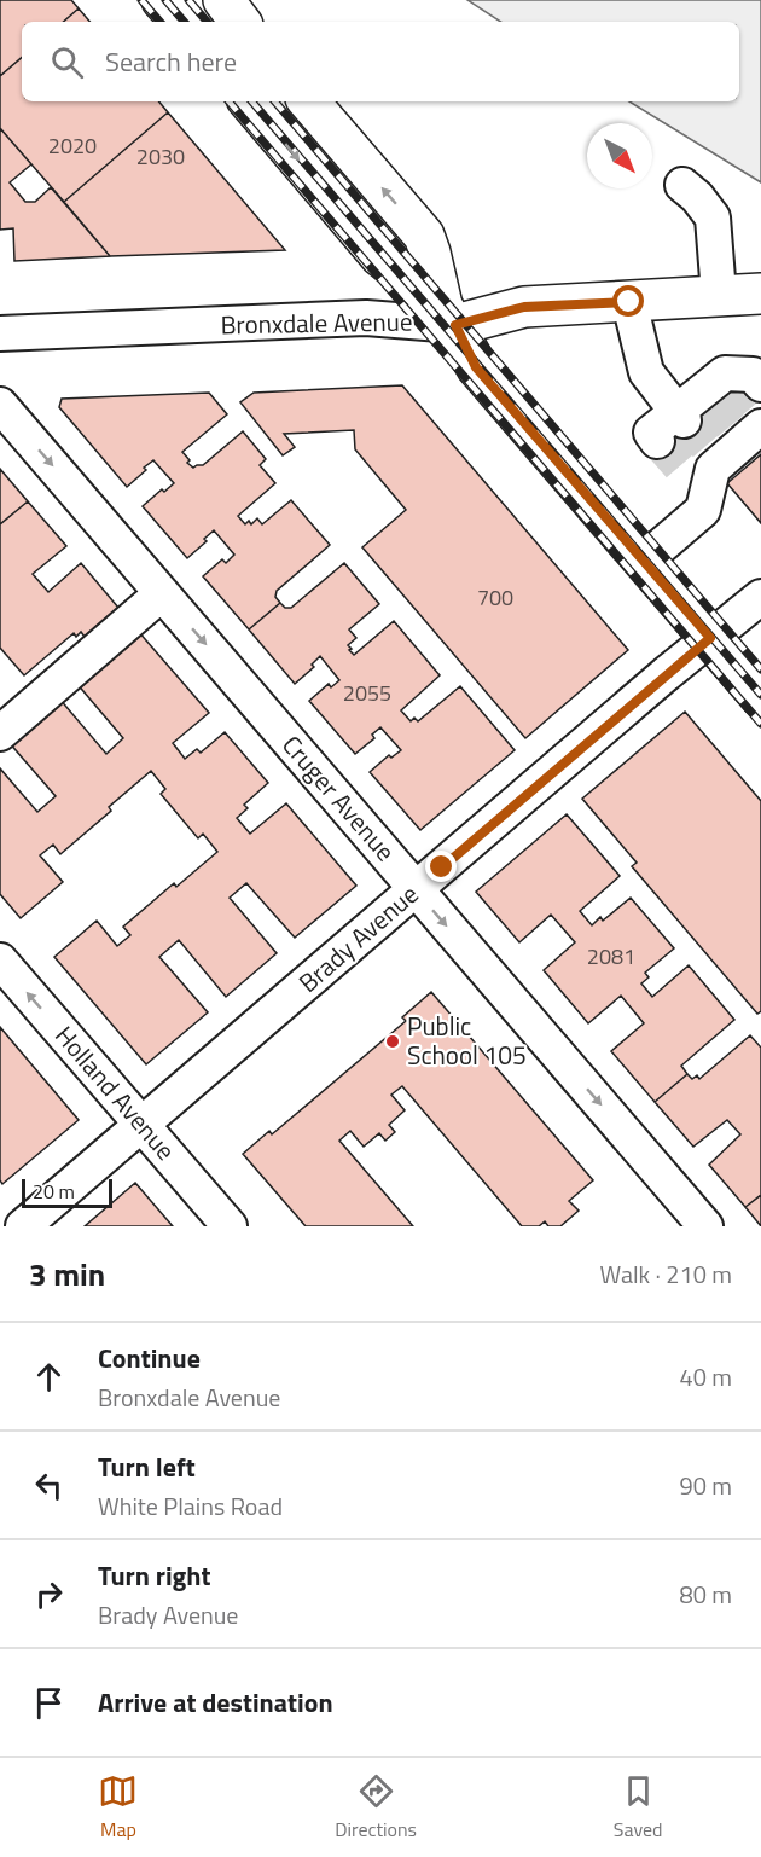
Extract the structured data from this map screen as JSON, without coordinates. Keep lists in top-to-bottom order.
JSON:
{
  "streets": {
    "main road": ["Bronxdale Avenue"],
    "street": ["Cruger Avenue", "Brady Avenue", "Holland Avenue"]
  },
  "crossings": [
    ["Cruger Avenue", "Brady Avenue"],
    ["Brady Avenue", "Holland Avenue"]
  ],
  "one_way": ["Cruger Avenue", "Holland Avenue"],
  "places": ["Public School 105"],
  "house_numbers": [
    "2020",
    "2030",
    "700",
    "2055",
    "2081"
  ],
  "scale_bar": "20 m",
  "north": "bottom right",
  "page": {
    "search": "Search here",
    "scale": "20 m",
    "heading": ["3 min", "Walk · 210 m"],
    "list": [
      ["Continue", "Bronxdale Avenue", "40 m"],
      ["Turn left", "White Plains Road", "90 m"],
      ["Turn right", "Brady Avenue", "80 m"],
      "Arrive at destination"
    ],
    "nav": ["Map", "Directions", "Saved"]
  }
}
